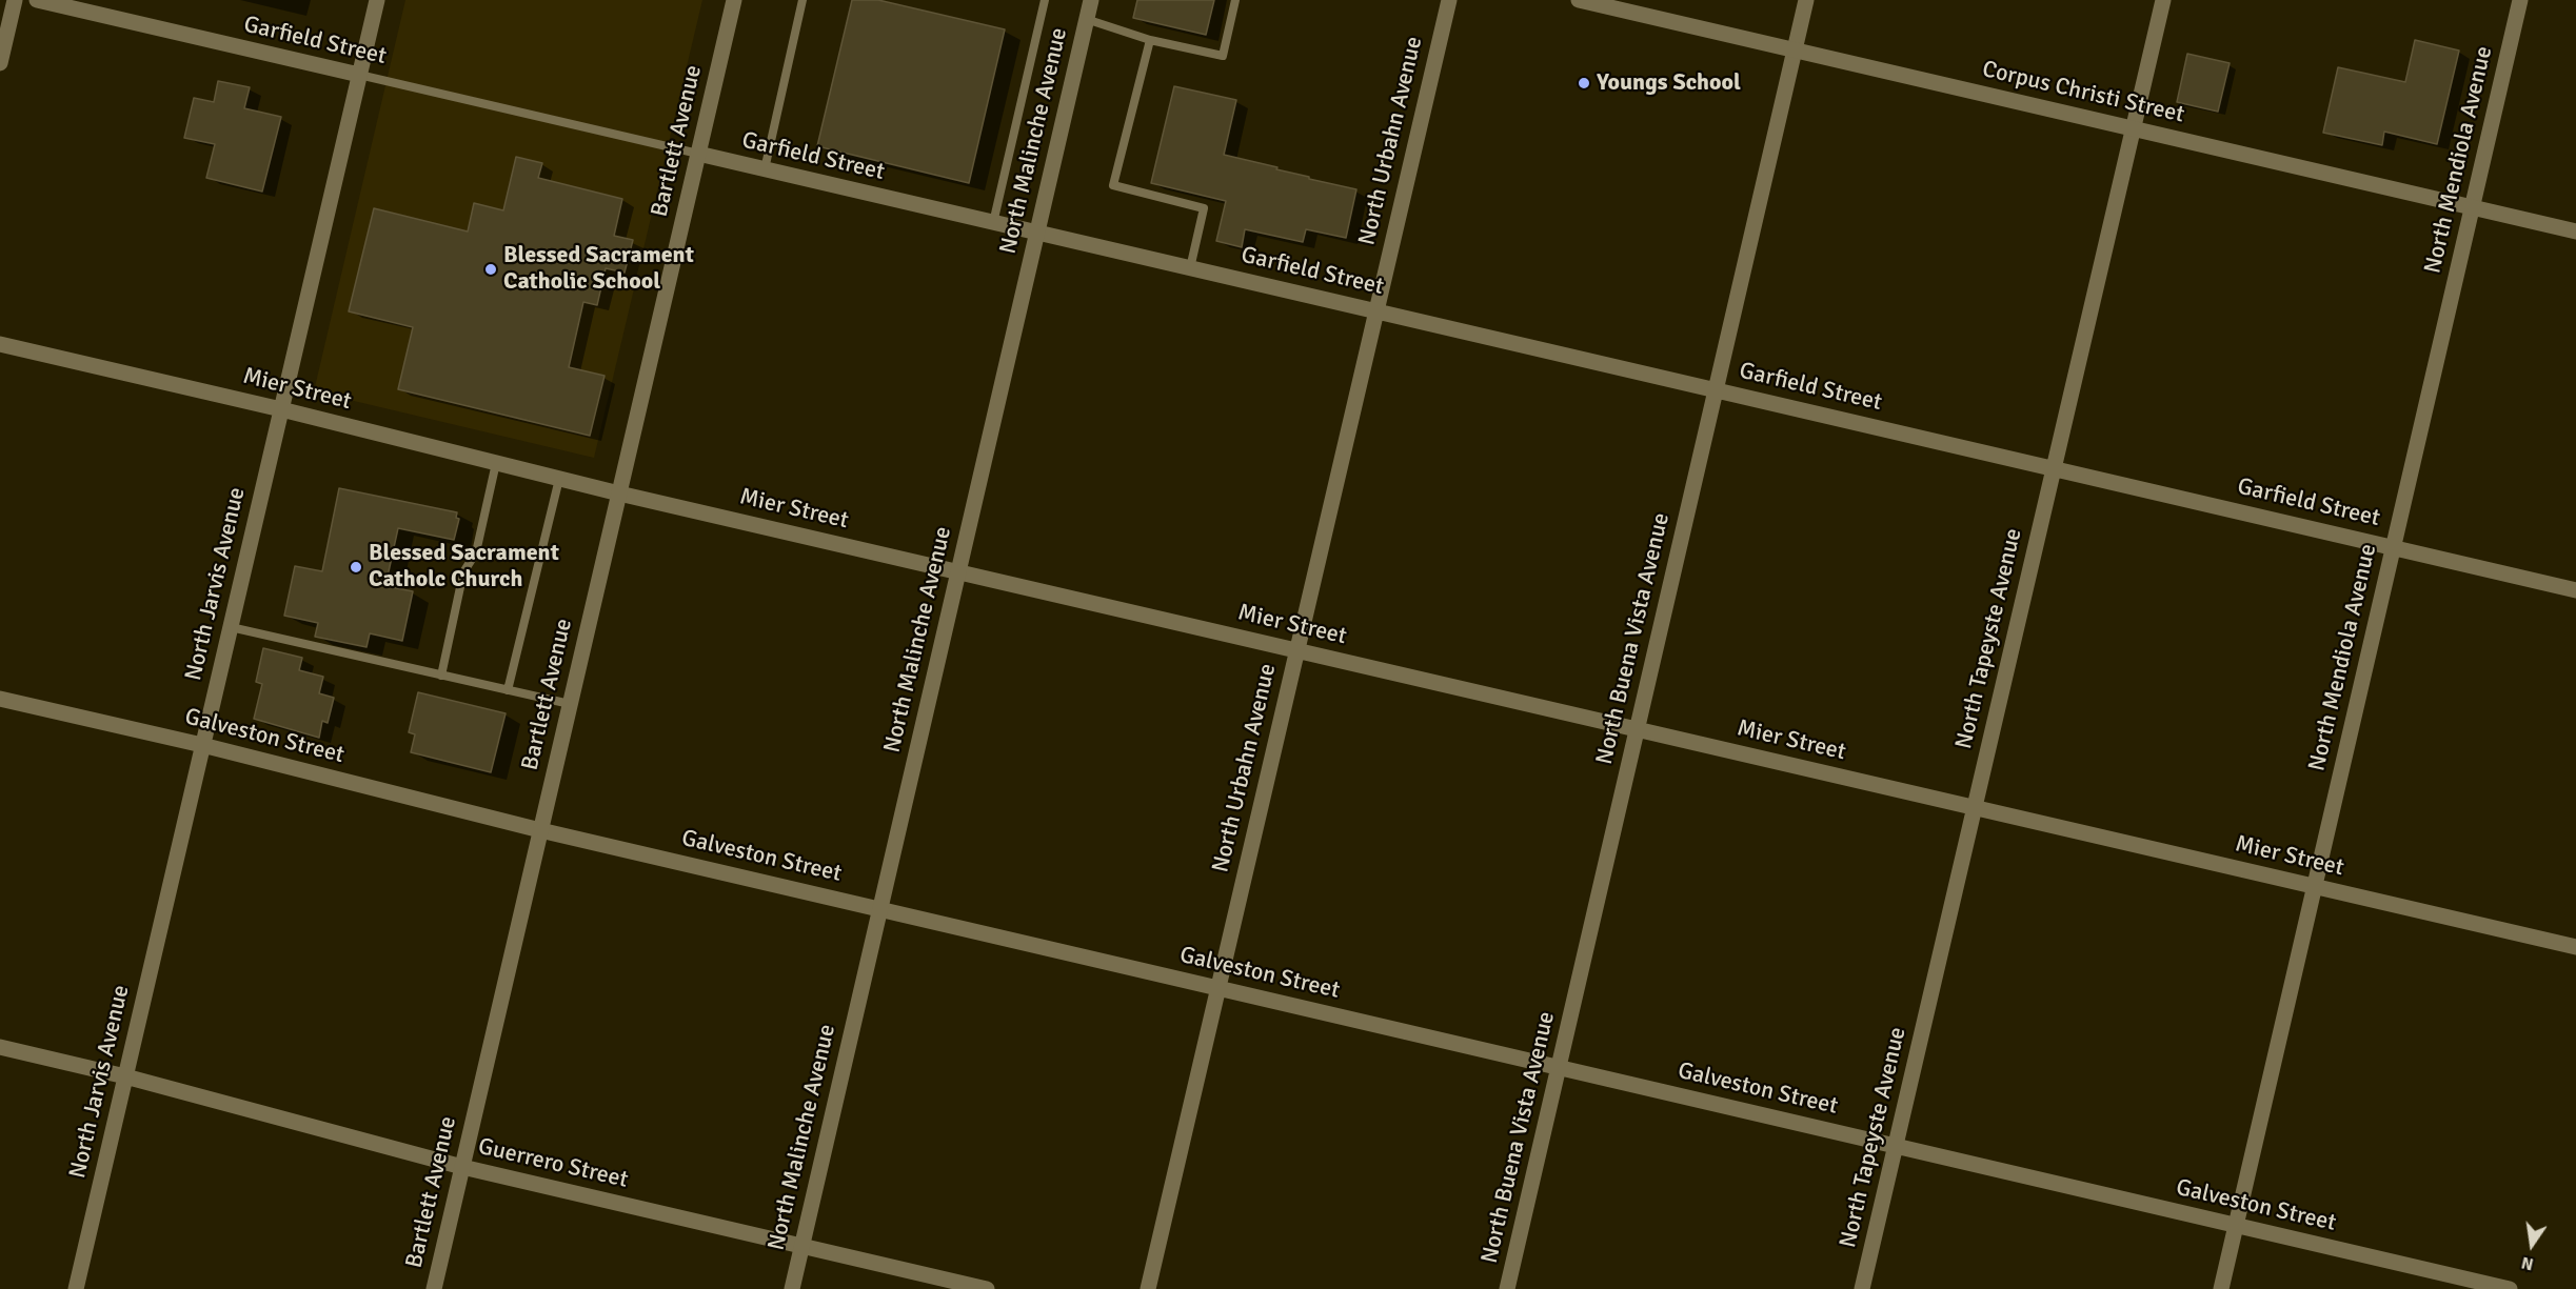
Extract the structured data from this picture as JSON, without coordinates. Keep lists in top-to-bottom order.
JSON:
{
  "streets": {
    "street": [
      "Garfield Street",
      "Corpus Christi Street",
      "Bartlett Avenue",
      "North Malinche Avenue",
      "North Urbahn Avenue",
      "North Mendiola Avenue",
      "Mier Street",
      "North Jarvis Avenue",
      "North Buena Vista Avenue",
      "North Tapeyste Avenue",
      "Galveston Street",
      "Guerrero Street"
    ]
  },
  "crossings": [
    ["Garfield Street", "Bartlett Avenue"],
    ["Garfield Street", "North Malinche Avenue"],
    ["Garfield Street", "North Urbahn Avenue"],
    ["Garfield Street", "North Mendiola Avenue"],
    ["Garfield Street", "North Jarvis Avenue"],
    ["Garfield Street", "North Buena Vista Avenue"],
    ["Garfield Street", "North Tapeyste Avenue"],
    ["Corpus Christi Street", "North Mendiola Avenue"],
    ["Corpus Christi Street", "North Buena Vista Avenue"],
    ["Corpus Christi Street", "North Tapeyste Avenue"],
    ["Bartlett Avenue", "Mier Street"],
    ["Bartlett Avenue", "Galveston Street"],
    ["Bartlett Avenue", "Guerrero Street"],
    ["North Malinche Avenue", "Mier Street"],
    ["North Malinche Avenue", "Galveston Street"],
    ["North Malinche Avenue", "Guerrero Street"],
    ["North Urbahn Avenue", "Mier Street"],
    ["North Urbahn Avenue", "Galveston Street"],
    ["North Mendiola Avenue", "Mier Street"],
    ["North Mendiola Avenue", "Galveston Street"],
    ["Mier Street", "North Jarvis Avenue"],
    ["Mier Street", "North Buena Vista Avenue"],
    ["Mier Street", "North Tapeyste Avenue"],
    ["North Jarvis Avenue", "Galveston Street"],
    ["North Jarvis Avenue", "Guerrero Street"],
    ["North Buena Vista Avenue", "Galveston Street"],
    ["North Tapeyste Avenue", "Galveston Street"]
  ],
  "places": ["Youngs School", "Blessed Sacrament Catholic School", "Blessed Sacrament Catholc Church"],
  "north": "bottom"
}
